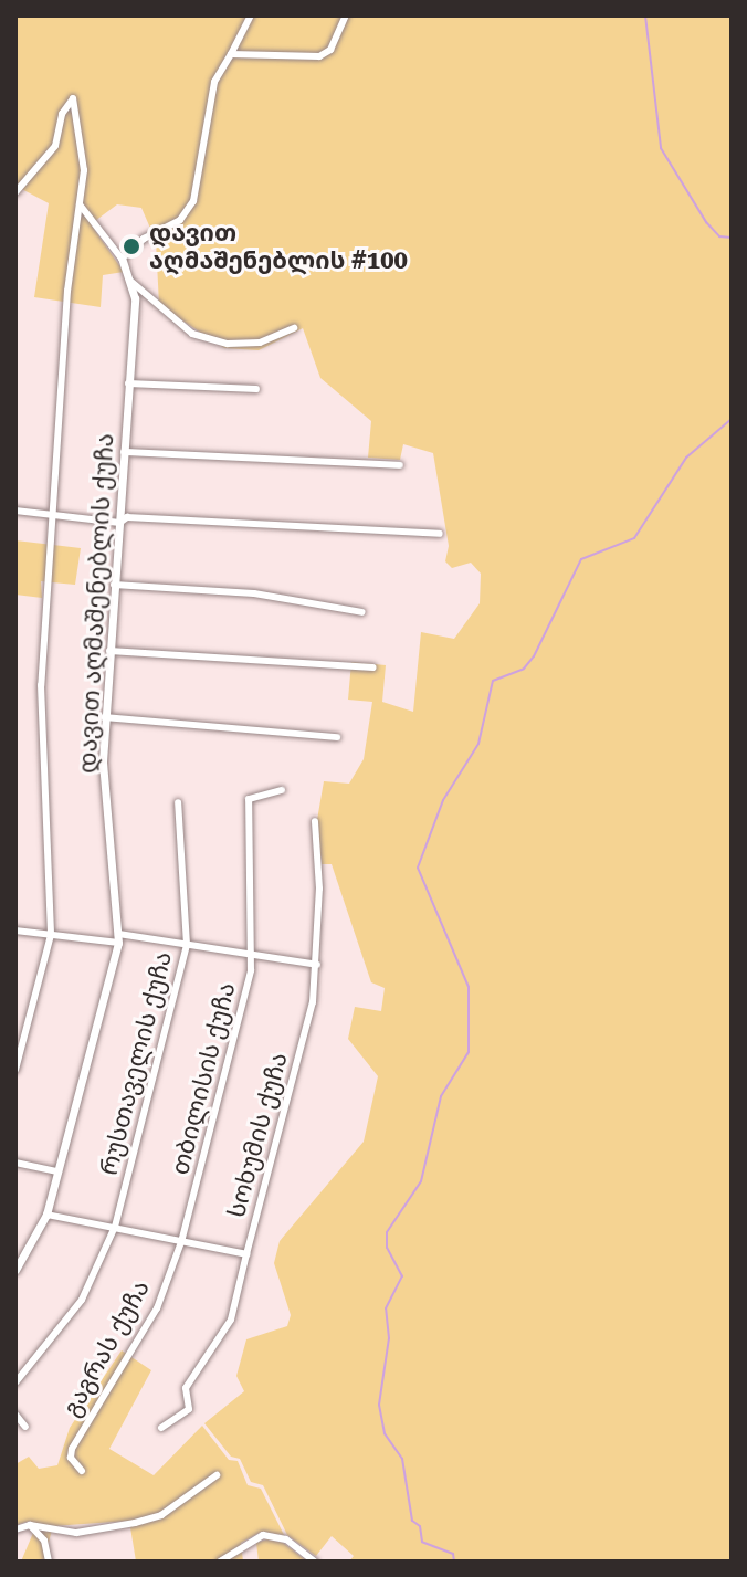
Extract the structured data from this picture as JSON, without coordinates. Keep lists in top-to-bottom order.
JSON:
{
  "streets": {
    "street": [
      "დავით აღმაშენებლის ქუჩა",
      "რუსთაველის ქუჩა",
      "თბილისის ქუჩა",
      "სოხუმის ქუჩა",
      "გაგრას ქუჩა"
    ]
  },
  "crossings": [
    ["დავით აღმაშენებლის ქუჩა", "სოხუმის ქუჩა"],
    ["რუსთაველის ქუჩა", "სოხუმის ქუჩა"],
    ["თბილისის ქუჩა", "სოხუმის ქუჩა"],
    ["თბილისის ქუჩა", "გაგრას ქუჩა"],
    ["სოხუმის ქუჩა", "გაგრას ქუჩა"]
  ],
  "places": ["დავით აღმაშენებლის #100"]
}
